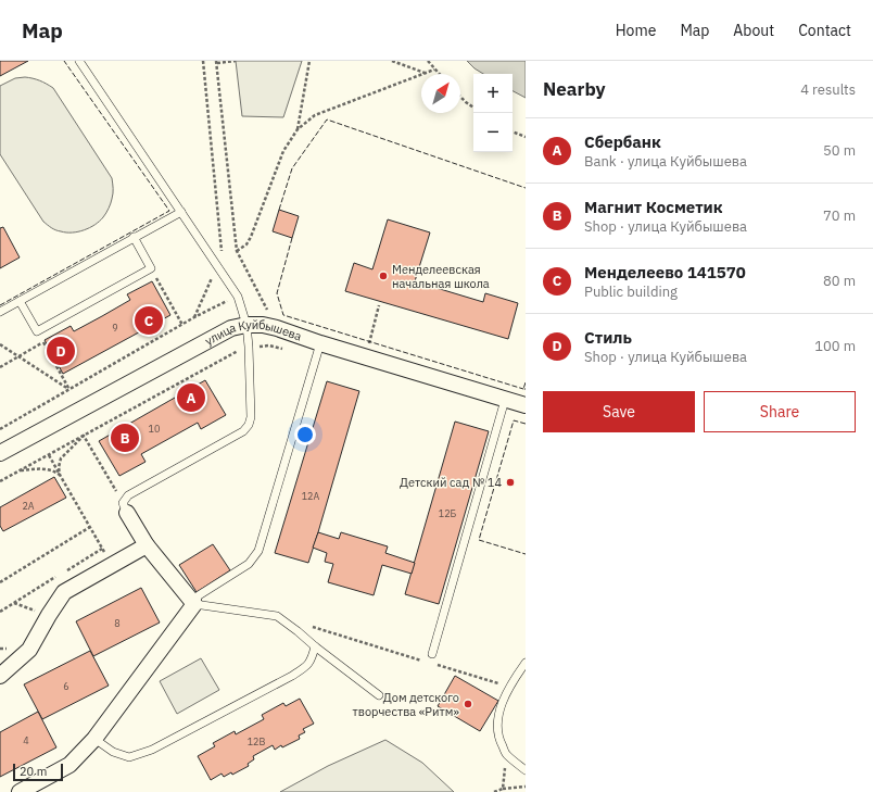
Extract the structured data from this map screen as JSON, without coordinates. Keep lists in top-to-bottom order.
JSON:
{
  "streets": {
    "street": ["улица Куйбышева"]
  },
  "places": ["Менделеевская начальная школа", "Детский сад № 14", "Дом детского творчества «Ритм»"],
  "house_numbers": [
    "9",
    "10",
    "12А",
    "2А",
    "12Б",
    "8",
    "6",
    "4",
    "12В"
  ],
  "scale_bar": "20 m",
  "north": "top right",
  "page": {
    "header": "Map",
    "nav": [
      "Home",
      "Map",
      "About",
      "Contact"
    ],
    "heading": ["Nearby", "4 results"],
    "map_buttons": ["+", "−"],
    "list": [
      {
        "mark": "A",
        "name": "Сбербанк",
        "note": "Bank · улица Куйбышева",
        "value": "50 m"
      },
      {
        "mark": "B",
        "name": "Магнит Косметик",
        "note": "Shop · улица Куйбышева",
        "value": "70 m"
      },
      {
        "mark": "C",
        "name": "Менделеево 141570",
        "note": "Public building",
        "value": "80 m"
      },
      {
        "mark": "D",
        "name": "Стиль",
        "note": "Shop · улица Куйбышева",
        "value": "100 m"
      }
    ],
    "pins": [
      "C",
      "D",
      "A",
      "B"
    ],
    "buttons": ["Save", "Share"],
    "scale": "20 m"
  }
}
